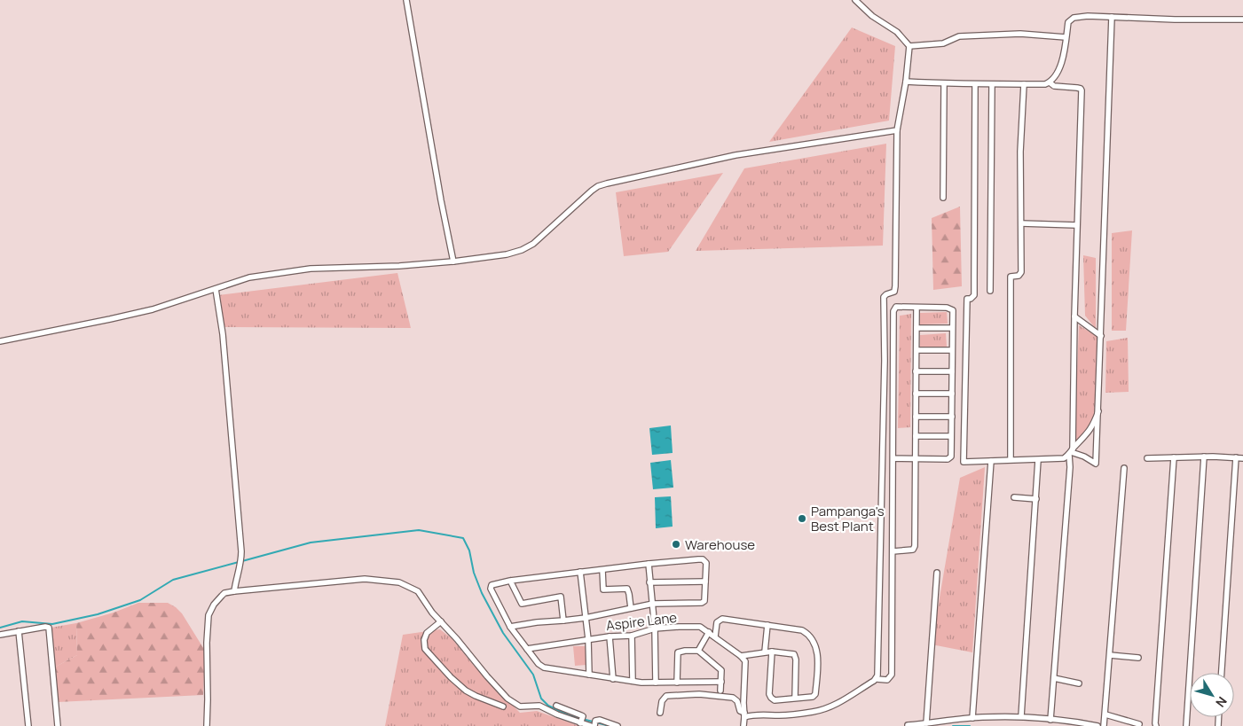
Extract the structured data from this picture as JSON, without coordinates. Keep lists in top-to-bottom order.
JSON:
{
  "streets": {
    "street": ["Aspire Lane"]
  },
  "places": ["Pampanga's Best Plant", "Warehouse"],
  "north": "bottom right"
}
